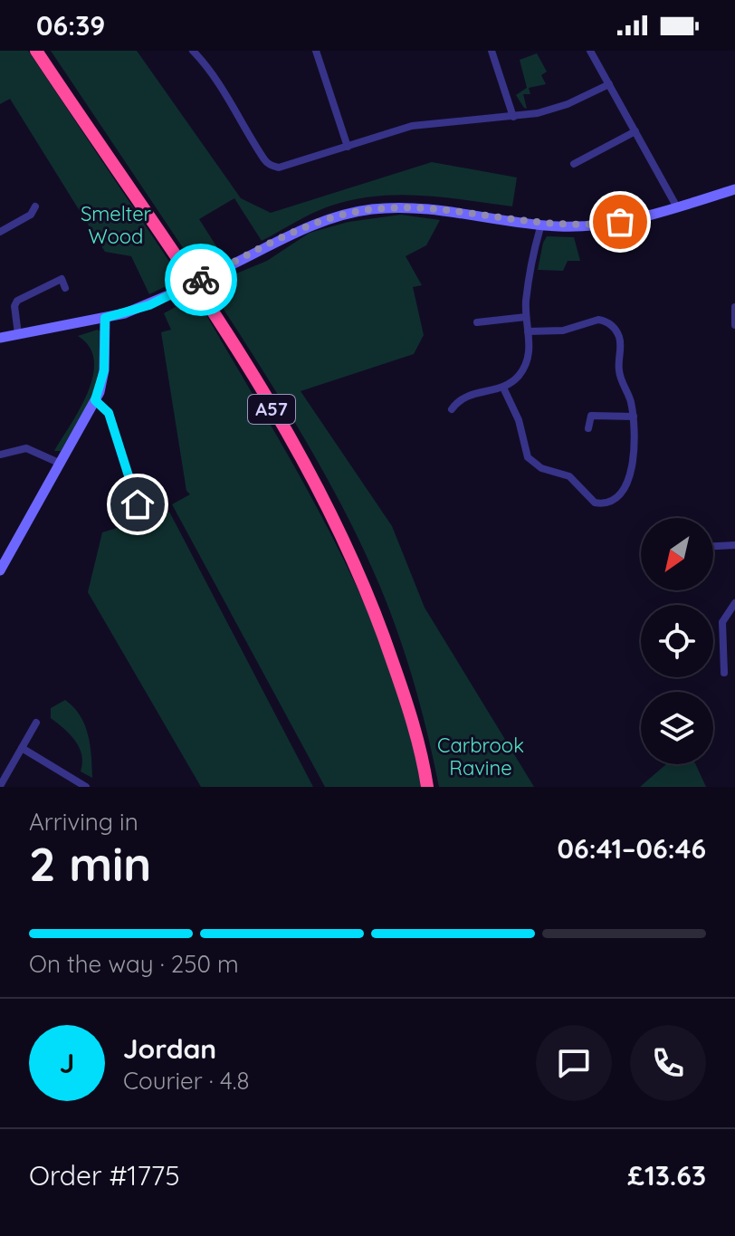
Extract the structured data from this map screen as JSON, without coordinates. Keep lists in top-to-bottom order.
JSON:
{
  "streets": {
    "highway": ["A57"]
  },
  "parks": ["Smelter Wood", "Carbrook Ravine"],
  "north": "bottom left",
  "page": {
    "status": "06:39",
    "heading": ["2 min", "Arriving in", "06:41–06:46"],
    "panel": [
      "Jordan",
      "Courier · 4.8",
      "Order #1775",
      "£13.63"
    ],
    "bar": "On the way · 250 m",
    "round": "J"
  }
}
